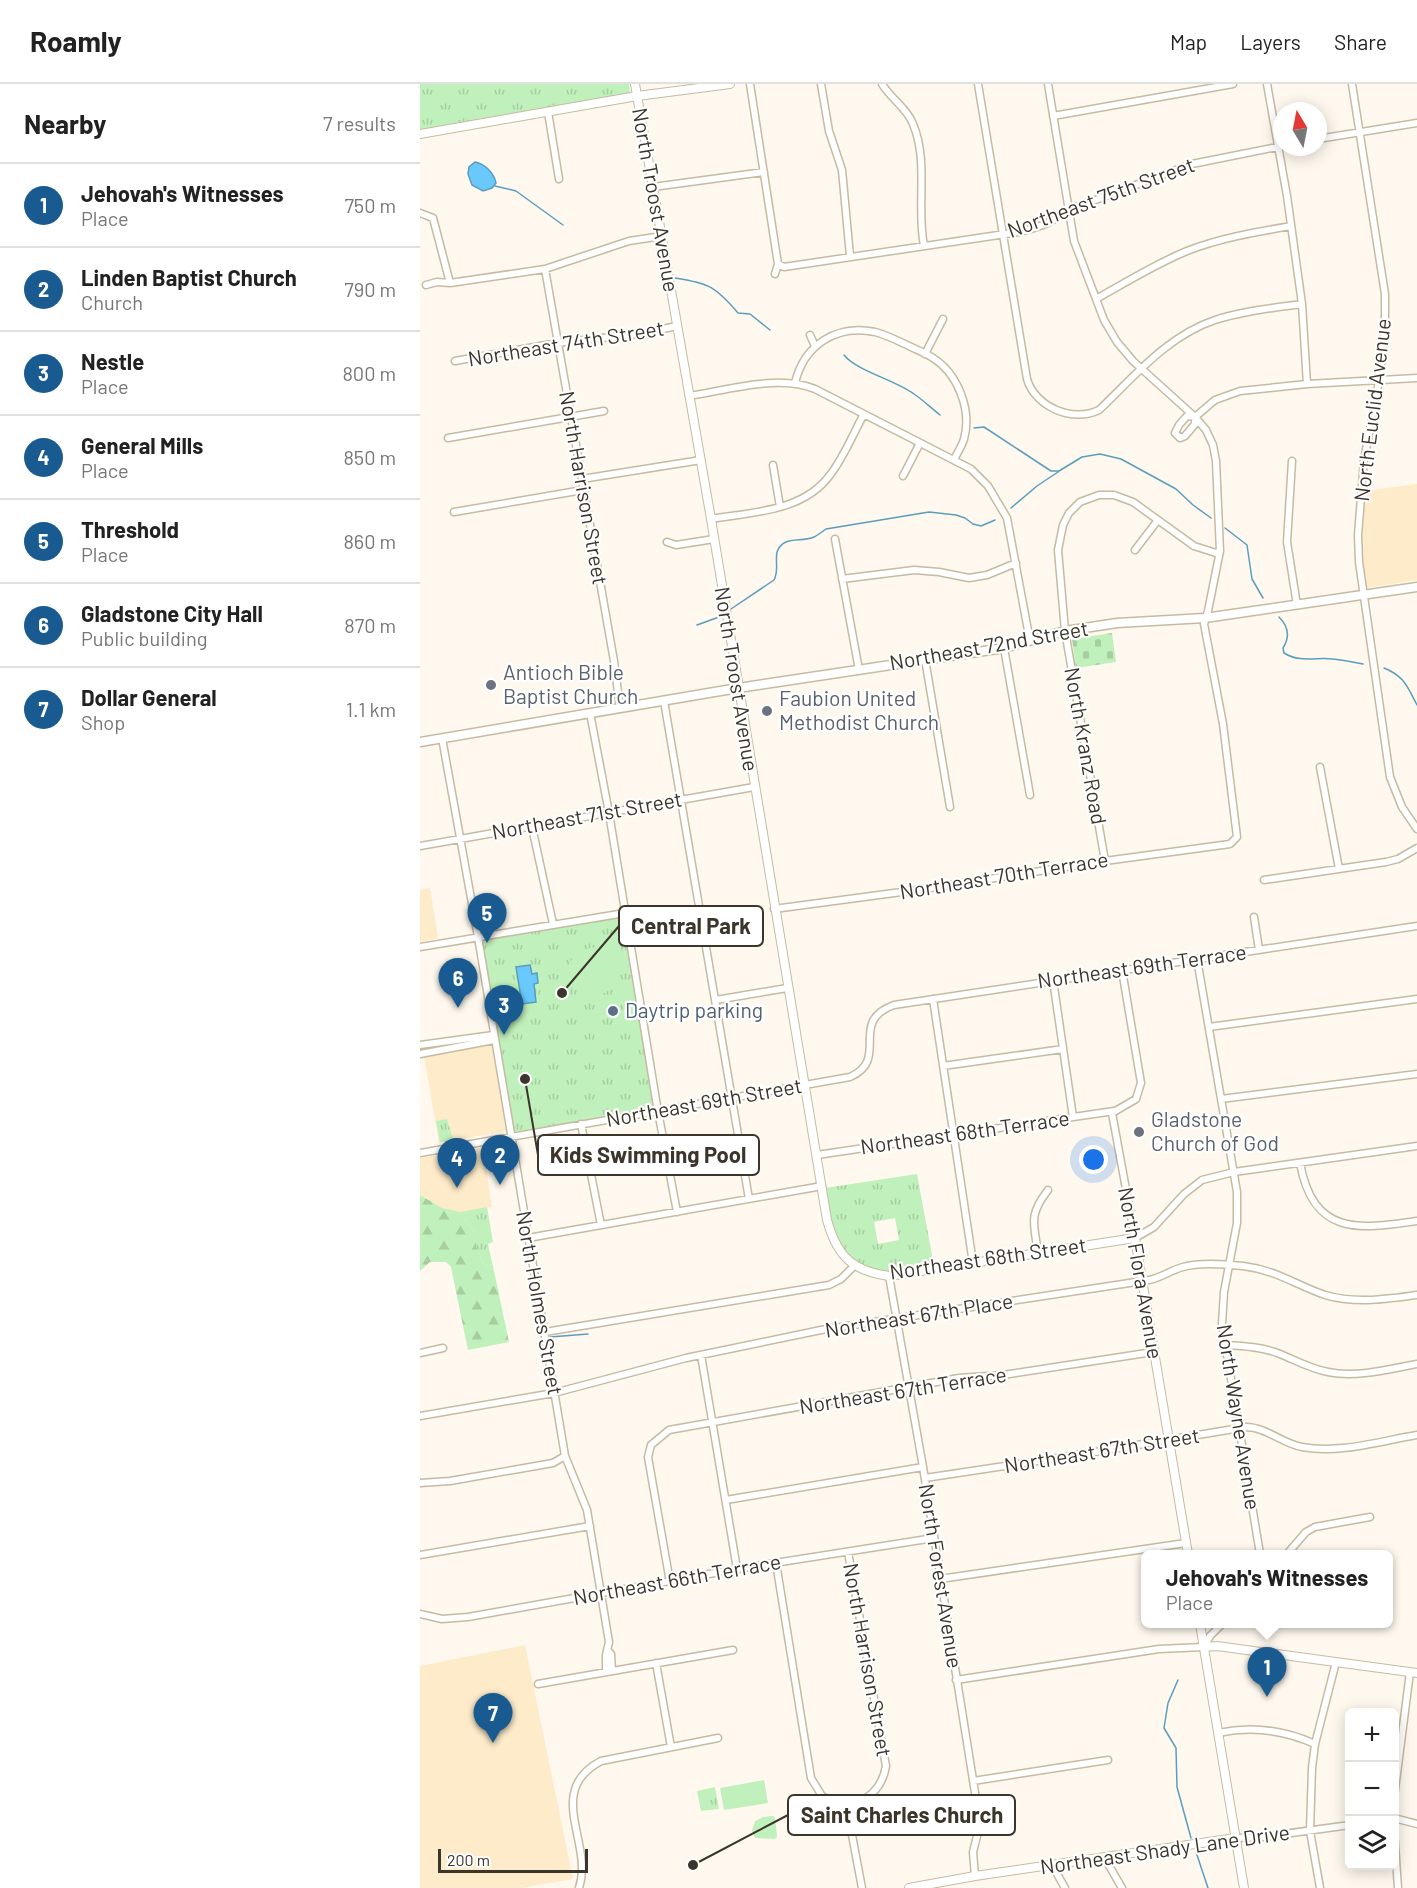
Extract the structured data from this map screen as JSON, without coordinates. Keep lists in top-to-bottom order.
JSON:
{
  "streets": {
    "main road": ["Northeast 72nd Street"],
    "street": [
      "Northeast 75th Street",
      "North Troost Avenue",
      "Northeast 74th Street",
      "North Euclid Avenue",
      "North Harrison Street",
      "North Kranz Road",
      "Northeast 71st Street",
      "Northeast 70th Terrace",
      "Northeast 69th Terrace",
      "Northeast 69th Street",
      "Northeast 68th Terrace",
      "Northeast 68th Street",
      "North Flora Avenue",
      "North Holmes Street",
      "Northeast 67th Place",
      "Northeast 67th Terrace",
      "North Wayne Avenue",
      "Northeast 67th Street",
      "North Forest Avenue",
      "Northeast 66th Terrace",
      "Northeast Shady Lane Drive"
    ]
  },
  "crossings": [
    ["North Troost Avenue", "Northeast 74th Street"],
    ["North Troost Avenue", "Northeast 72nd Street"],
    ["North Troost Avenue", "Northeast 71st Street"],
    ["North Troost Avenue", "Northeast 70th Terrace"],
    ["North Troost Avenue", "Northeast 69th Street"],
    ["North Troost Avenue", "Northeast 68th Terrace"],
    ["North Troost Avenue", "Northeast 68th Street"],
    ["Northeast 74th Street", "North Harrison Street"],
    ["North Euclid Avenue", "Northeast 72nd Street"],
    ["North Harrison Street", "Northeast 72nd Street"],
    ["North Harrison Street", "Northeast 66th Terrace"],
    ["Northeast 72nd Street", "North Kranz Road"],
    ["Northeast 72nd Street", "Northeast 70th Terrace"],
    ["Northeast 72nd Street", "North Holmes Street"],
    ["North Kranz Road", "Northeast 70th Terrace"],
    ["Northeast 71st Street", "North Holmes Street"],
    ["Northeast 69th Terrace", "Northeast 69th Street"],
    ["Northeast 69th Terrace", "North Wayne Avenue"],
    ["Northeast 69th Street", "North Holmes Street"],
    ["Northeast 68th Terrace", "North Flora Avenue"],
    ["Northeast 68th Street", "North Flora Avenue"],
    ["Northeast 68th Street", "North Wayne Avenue"],
    ["Northeast 68th Street", "North Forest Avenue"],
    ["North Flora Avenue", "Northeast 67th Place"],
    ["North Flora Avenue", "Northeast 67th Terrace"],
    ["North Flora Avenue", "Northeast 67th Street"],
    ["North Holmes Street", "Northeast 67th Place"],
    ["North Holmes Street", "Northeast 66th Terrace"],
    ["Northeast 67th Place", "North Wayne Avenue"],
    ["Northeast 67th Place", "North Forest Avenue"],
    ["Northeast 67th Terrace", "North Forest Avenue"],
    ["Northeast 67th Terrace", "Northeast 66th Terrace"],
    ["North Wayne Avenue", "Northeast 67th Street"],
    ["Northeast 67th Street", "North Forest Avenue"],
    ["North Forest Avenue", "Northeast 66th Terrace"],
    ["North Forest Avenue", "Northeast Shady Lane Drive"]
  ],
  "places": [
    "Antioch Bible Baptist Church",
    "Faubion United Methodist Church",
    "Central Park",
    "Daytrip parking",
    "Kids Swimming Pool",
    "Gladstone Church of God",
    "Saint Charles Church"
  ],
  "scale_bar": "200 m",
  "north": "top",
  "page": {
    "header": "Roamly",
    "nav": ["Map", "Layers", "Share"],
    "heading": ["Nearby", "7 results"],
    "list": [
      {
        "mark": "1",
        "name": "Jehovah's Witnesses",
        "note": "Place",
        "value": "750 m"
      },
      {
        "mark": "2",
        "name": "Linden Baptist Church",
        "note": "Church",
        "value": "790 m"
      },
      {
        "mark": "3",
        "name": "Nestle",
        "note": "Place",
        "value": "800 m"
      },
      {
        "mark": "4",
        "name": "General Mills",
        "note": "Place",
        "value": "850 m"
      },
      {
        "mark": "5",
        "name": "Threshold",
        "note": "Place",
        "value": "860 m"
      },
      {
        "mark": "6",
        "name": "Gladstone City Hall",
        "note": "Public building",
        "value": "870 m"
      },
      {
        "mark": "7",
        "name": "Dollar General",
        "note": "Shop",
        "value": "1.1 km"
      }
    ],
    "pins": [
      "5",
      "6",
      "3",
      "2",
      "4",
      "1",
      "7"
    ],
    "popup": ["Jehovah's Witnesses", "Place"],
    "map_buttons": ["+", "−"],
    "scale": "200 m"
  }
}
